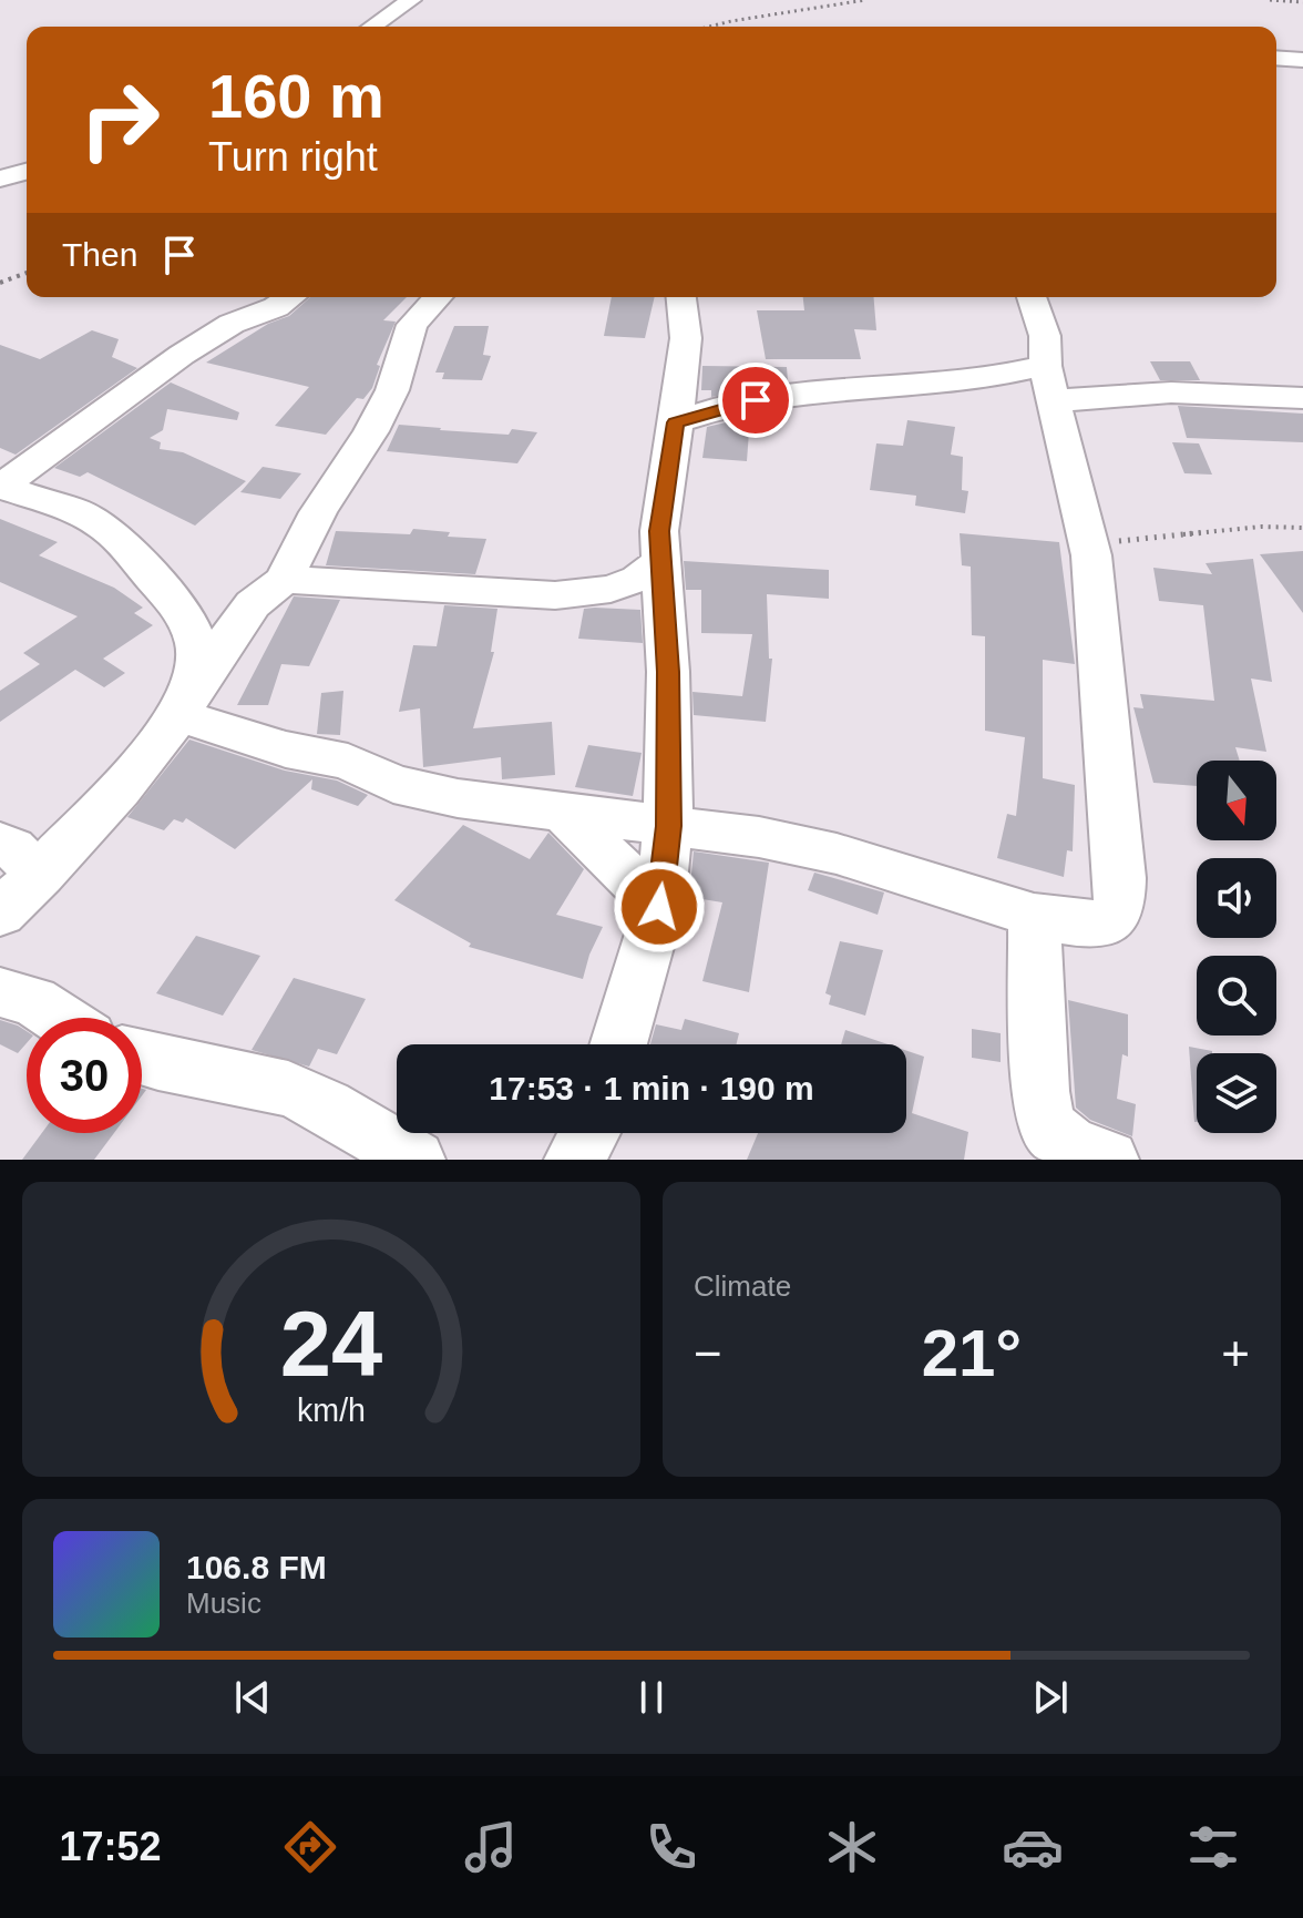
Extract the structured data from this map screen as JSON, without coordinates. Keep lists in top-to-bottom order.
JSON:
{
  "north": "bottom",
  "page": {
    "turn": ["160 m", "Turn right"],
    "then": "Then",
    "limit": "30",
    "trip": "17:53 · 1 min · 190 m",
    "tile": "Climate",
    "heat": ["−", "21°", "+"],
    "song": ["106.8 FM", "Music"],
    "tabs": "17:52",
    "gauge": ["24", "km/h"]
  }
}
